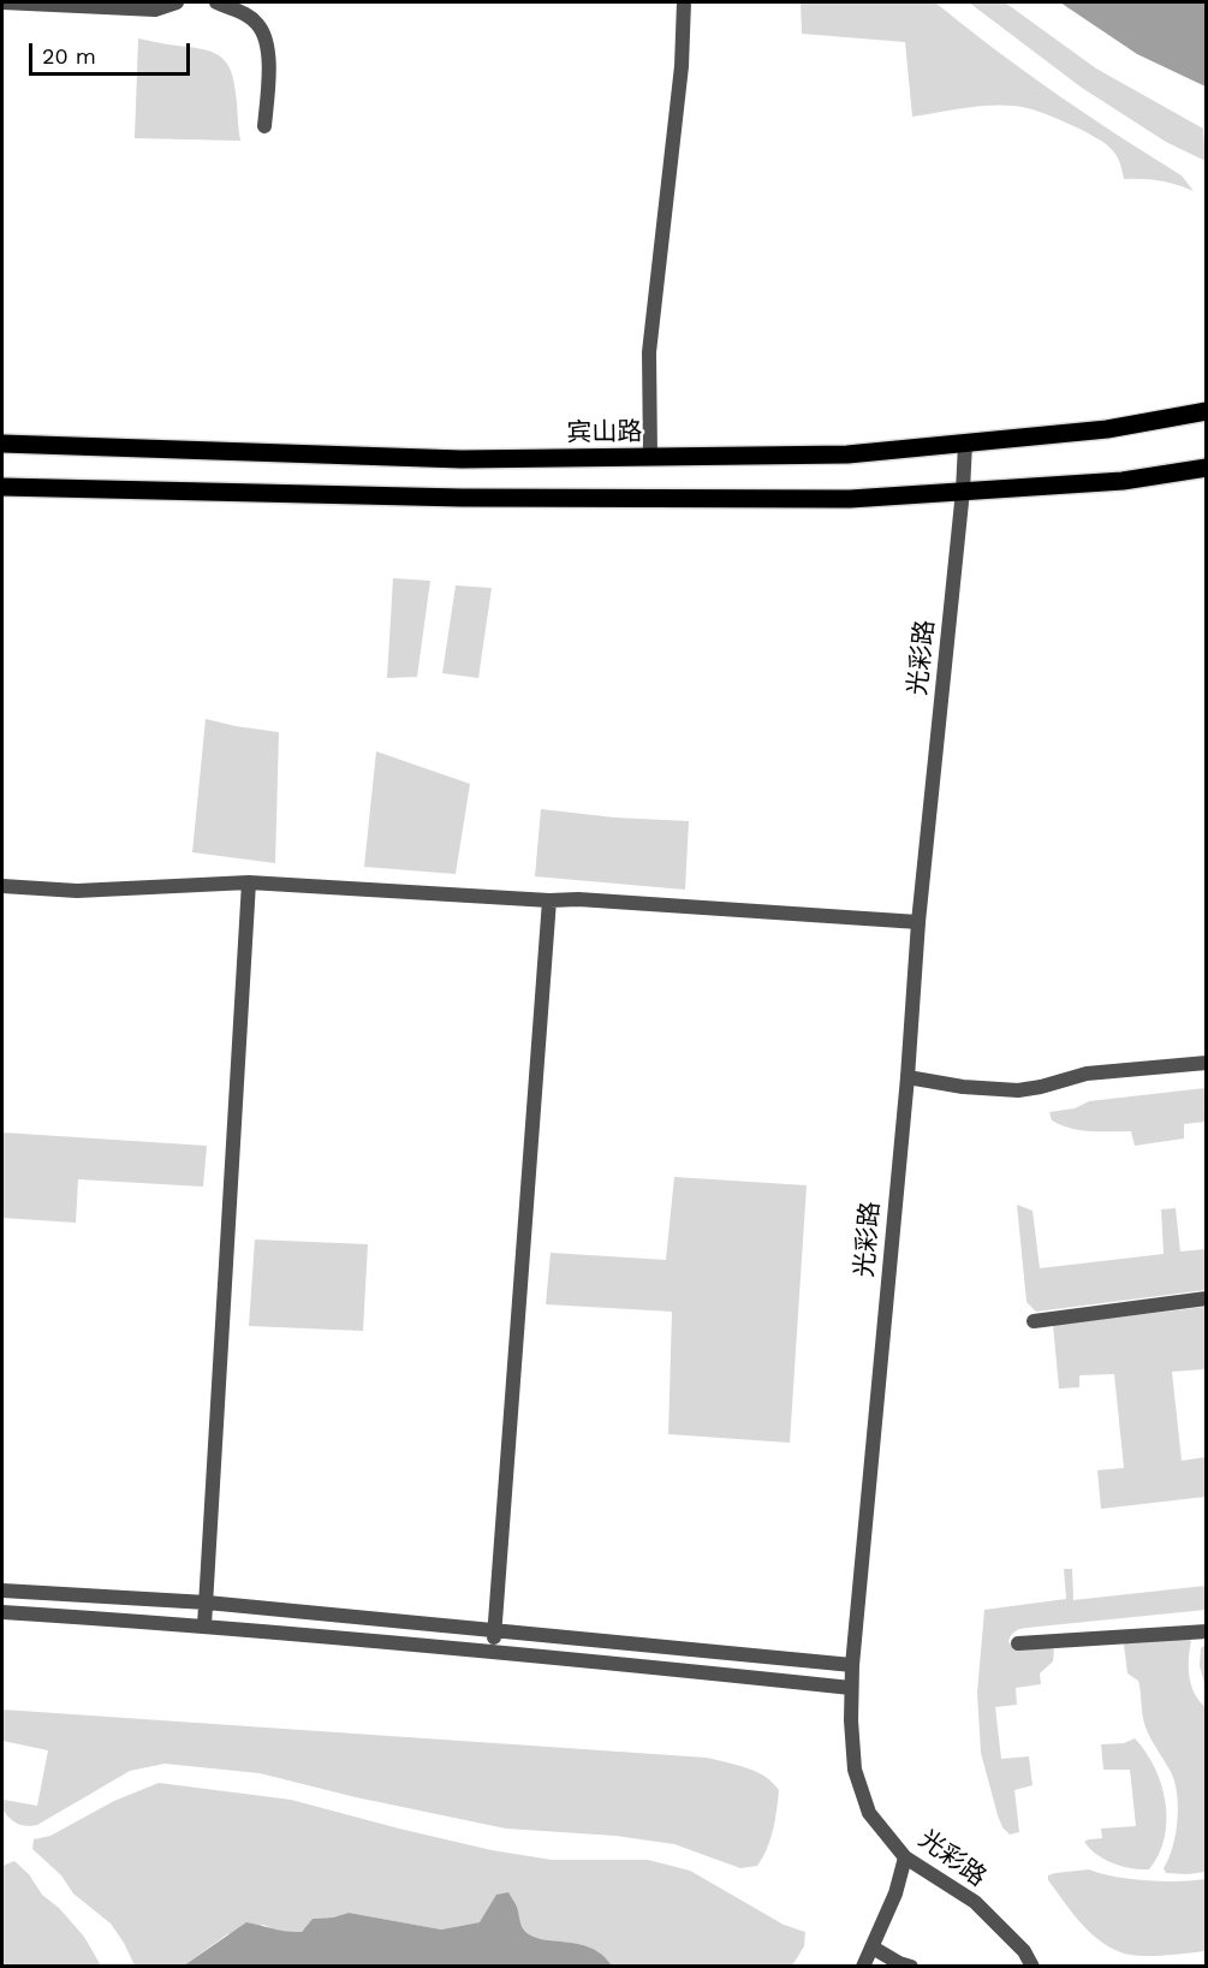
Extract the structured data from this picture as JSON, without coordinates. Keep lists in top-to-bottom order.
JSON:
{
  "streets": {
    "main road": ["宾山路"],
    "street": ["光彩路"]
  },
  "crossings": [
    ["宾山路", "光彩路"]
  ],
  "scale_bar": "20 m"
}
